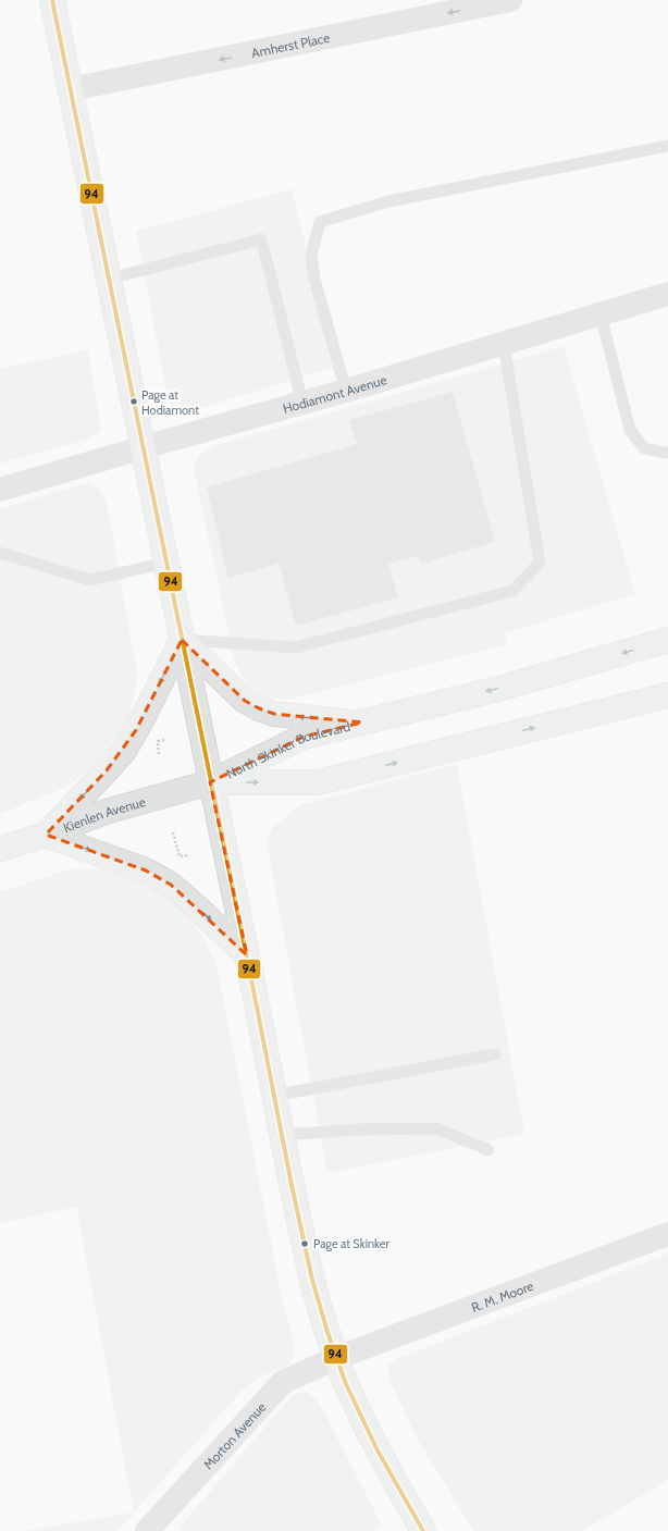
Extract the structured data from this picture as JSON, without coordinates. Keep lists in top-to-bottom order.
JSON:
{
  "streets": {
    "main road": ["North Skinker Boulevard", "Kienlen Avenue"],
    "street": [
      "Amherst Place",
      "Hodiamont Avenue",
      "R. M. Moore",
      "Morton Avenue"
    ]
  },
  "crossings": [
    ["North Skinker Boulevard", "Kienlen Avenue"],
    ["R. M. Moore", "Morton Avenue"]
  ],
  "one_way": ["Amherst Place"],
  "places": ["Page at Hodiamont", "Page at Skinker"],
  "lines": ["transit line 94"]
}
